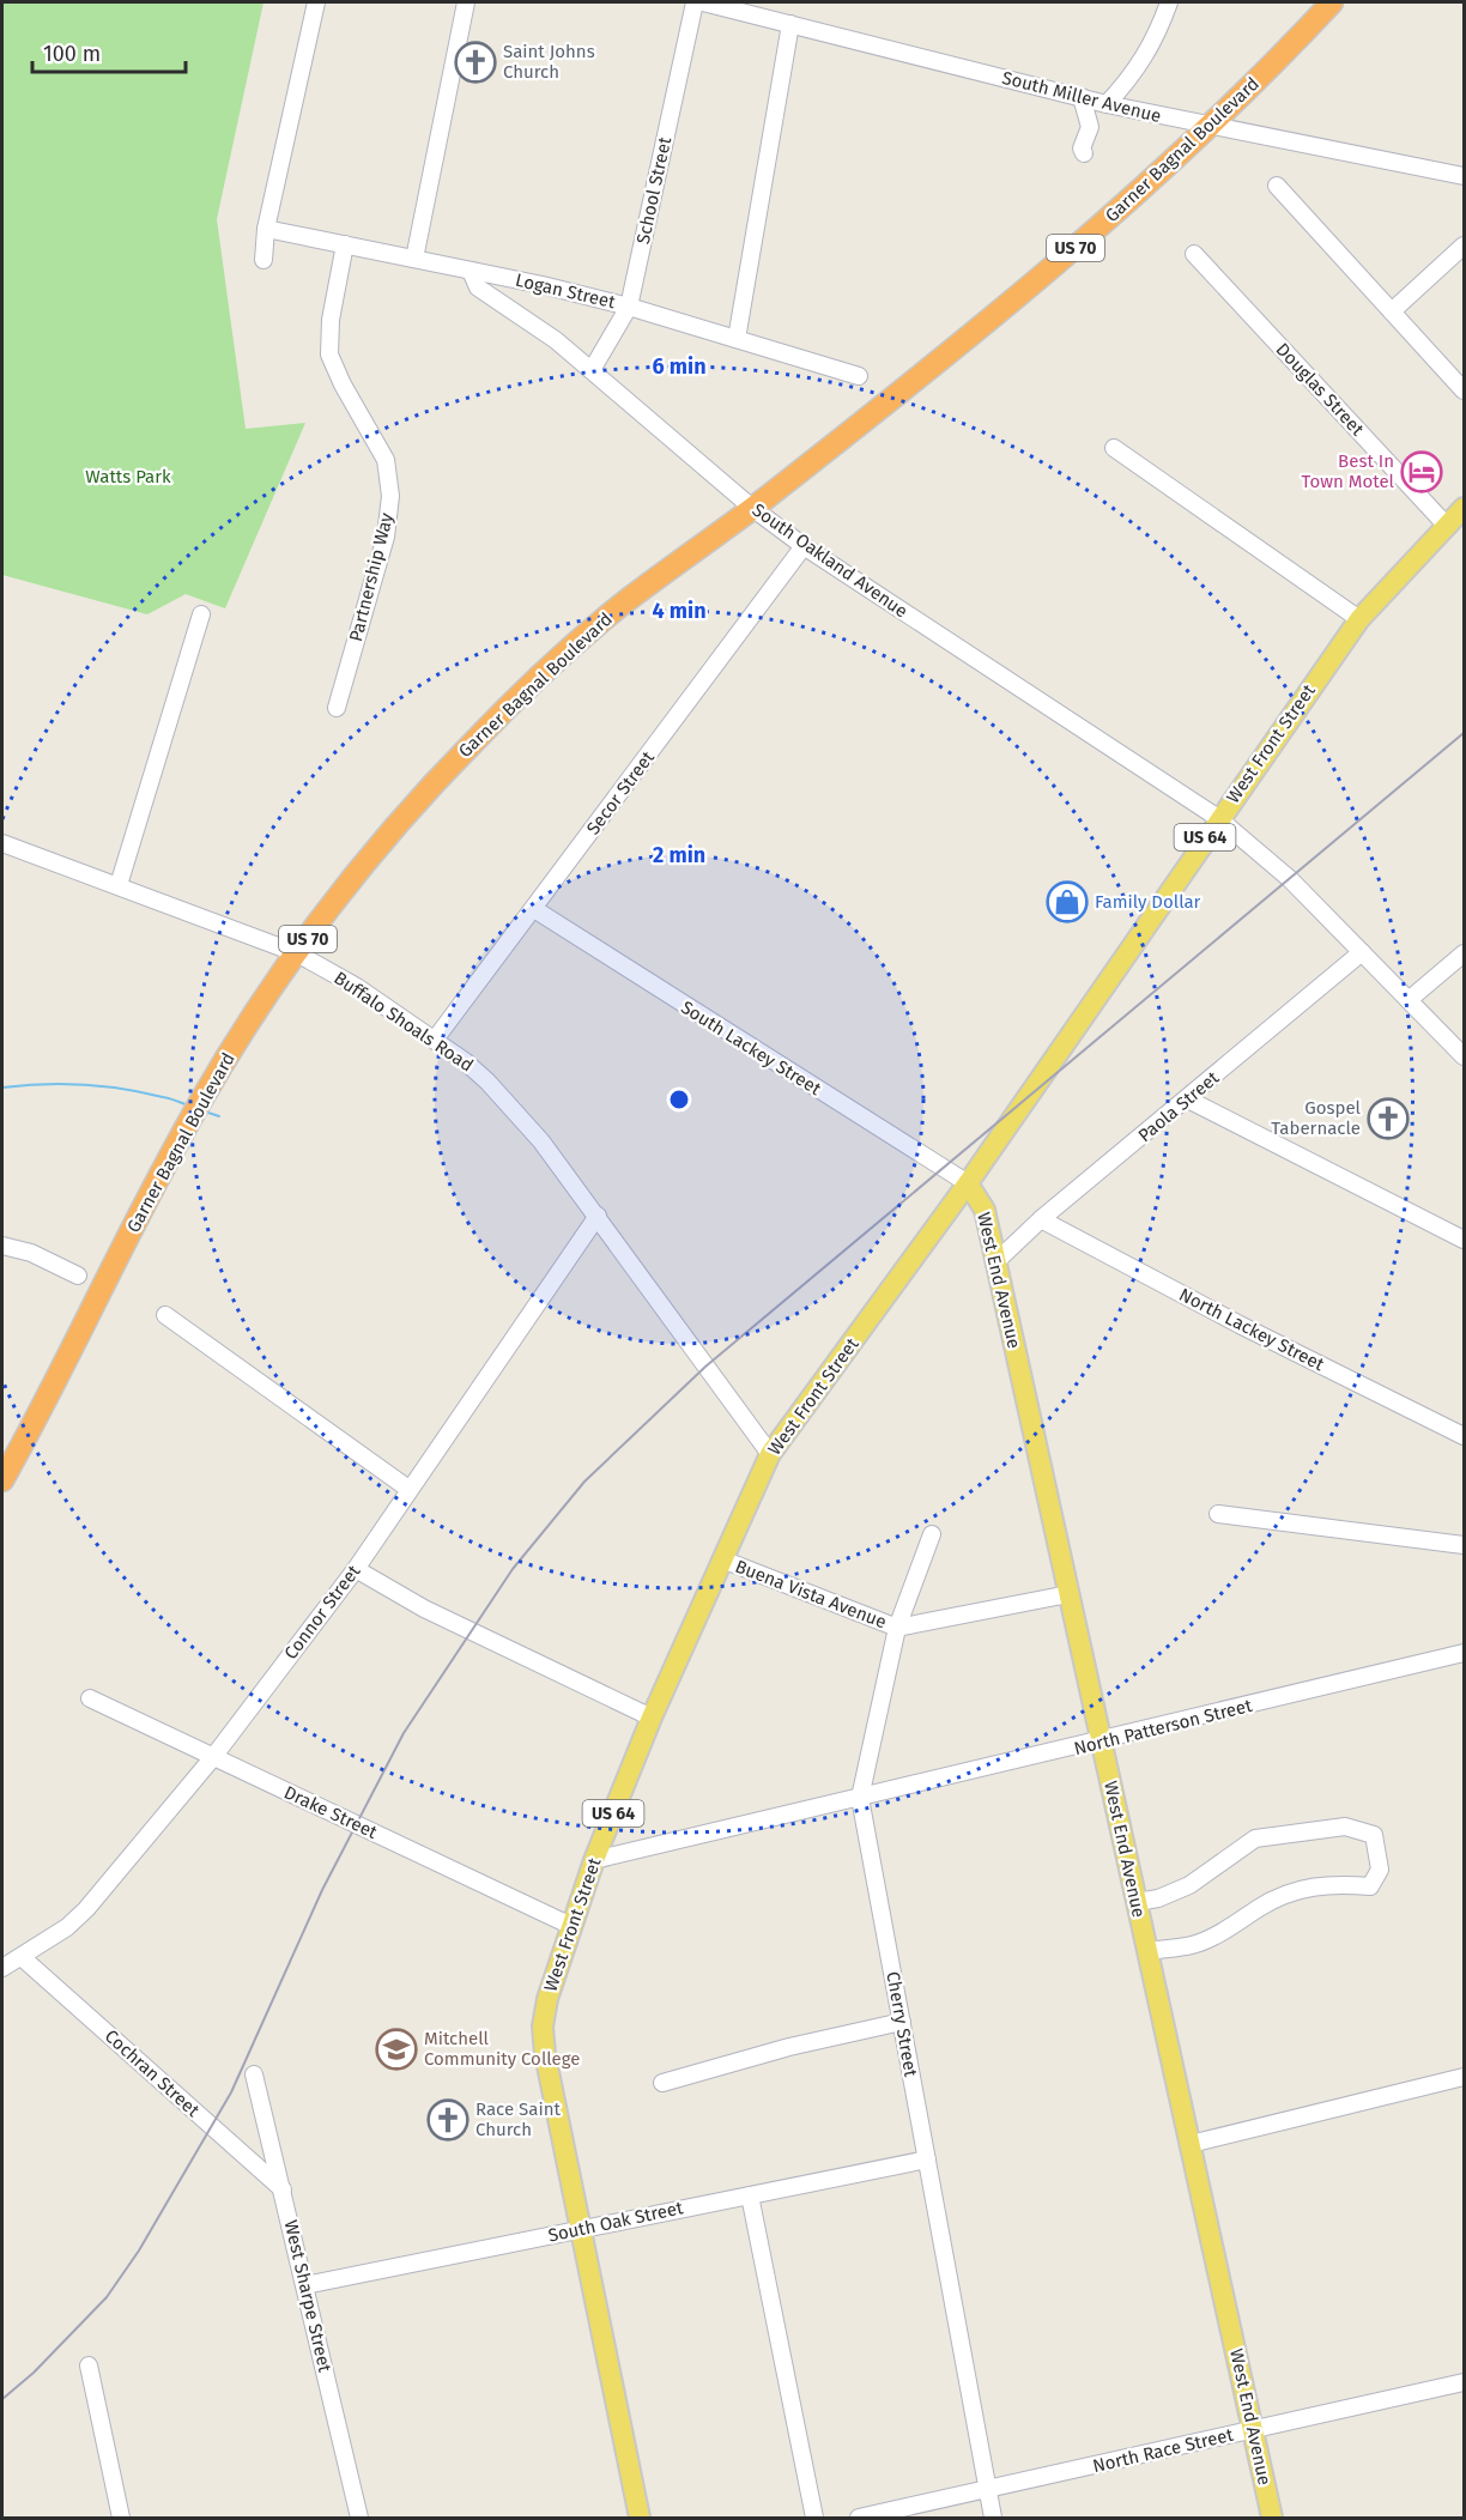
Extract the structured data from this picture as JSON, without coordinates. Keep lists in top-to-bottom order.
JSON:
{
  "streets": {
    "highway": ["Garner Bagnal Boulevard", "US 70"],
    "main road": ["West Front Street", "US 64", "West End Avenue"],
    "street": [
      "South Miller Avenue",
      "School Street",
      "Logan Street",
      "Douglas Street",
      "South Oakland Avenue",
      "Partnership Way",
      "Secor Street",
      "Buffalo Shoals Road",
      "South Lackey Street",
      "Paola Street",
      "North Lackey Street",
      "Buena Vista Avenue",
      "Connor Street",
      "North Patterson Street",
      "Drake Street",
      "Cherry Street",
      "Cochran Street",
      "South Oak Street",
      "West Sharpe Street",
      "North Race Street"
    ]
  },
  "crossings": [
    ["South Miller Avenue", "Garner Bagnal Boulevard"],
    ["Garner Bagnal Boulevard", "South Oakland Avenue"],
    ["Garner Bagnal Boulevard", "Buffalo Shoals Road"],
    ["School Street", "Logan Street"],
    ["School Street", "South Oakland Avenue"],
    ["Logan Street", "South Oakland Avenue"],
    ["Logan Street", "Partnership Way"],
    ["Douglas Street", "West Front Street"],
    ["South Oakland Avenue", "West Front Street"],
    ["South Oakland Avenue", "Secor Street"],
    ["South Oakland Avenue", "Paola Street"],
    ["West Front Street", "Buffalo Shoals Road"],
    ["West Front Street", "South Lackey Street"],
    ["West Front Street", "West End Avenue"],
    ["West Front Street", "Buena Vista Avenue"],
    ["West Front Street", "North Patterson Street"],
    ["West Front Street", "Drake Street"],
    ["West Front Street", "South Oak Street"],
    ["Secor Street", "Buffalo Shoals Road"],
    ["Secor Street", "South Lackey Street"],
    ["Buffalo Shoals Road", "Connor Street"],
    ["South Lackey Street", "West End Avenue"],
    ["Paola Street", "West End Avenue"],
    ["Paola Street", "North Lackey Street"],
    ["West End Avenue", "Buena Vista Avenue"],
    ["West End Avenue", "North Patterson Street"],
    ["West End Avenue", "North Race Street"],
    ["Buena Vista Avenue", "Cherry Street"],
    ["Connor Street", "Drake Street"],
    ["Connor Street", "Cochran Street"],
    ["North Patterson Street", "Cherry Street"],
    ["Cherry Street", "South Oak Street"],
    ["Cherry Street", "North Race Street"],
    ["Cochran Street", "West Sharpe Street"],
    ["South Oak Street", "West Sharpe Street"]
  ],
  "parks": ["Watts Park"],
  "places": {
    "church": ["Saint Johns Church", "Gospel Tabernacle", "Race Saint Church"],
    "hotel": ["Best In Town Motel"],
    "shop": ["Family Dollar"],
    "school or university": ["Mitchell Community College"]
  },
  "scale_bar": "100 m",
  "rings": ["6 min", "4 min", "2 min"]
}
